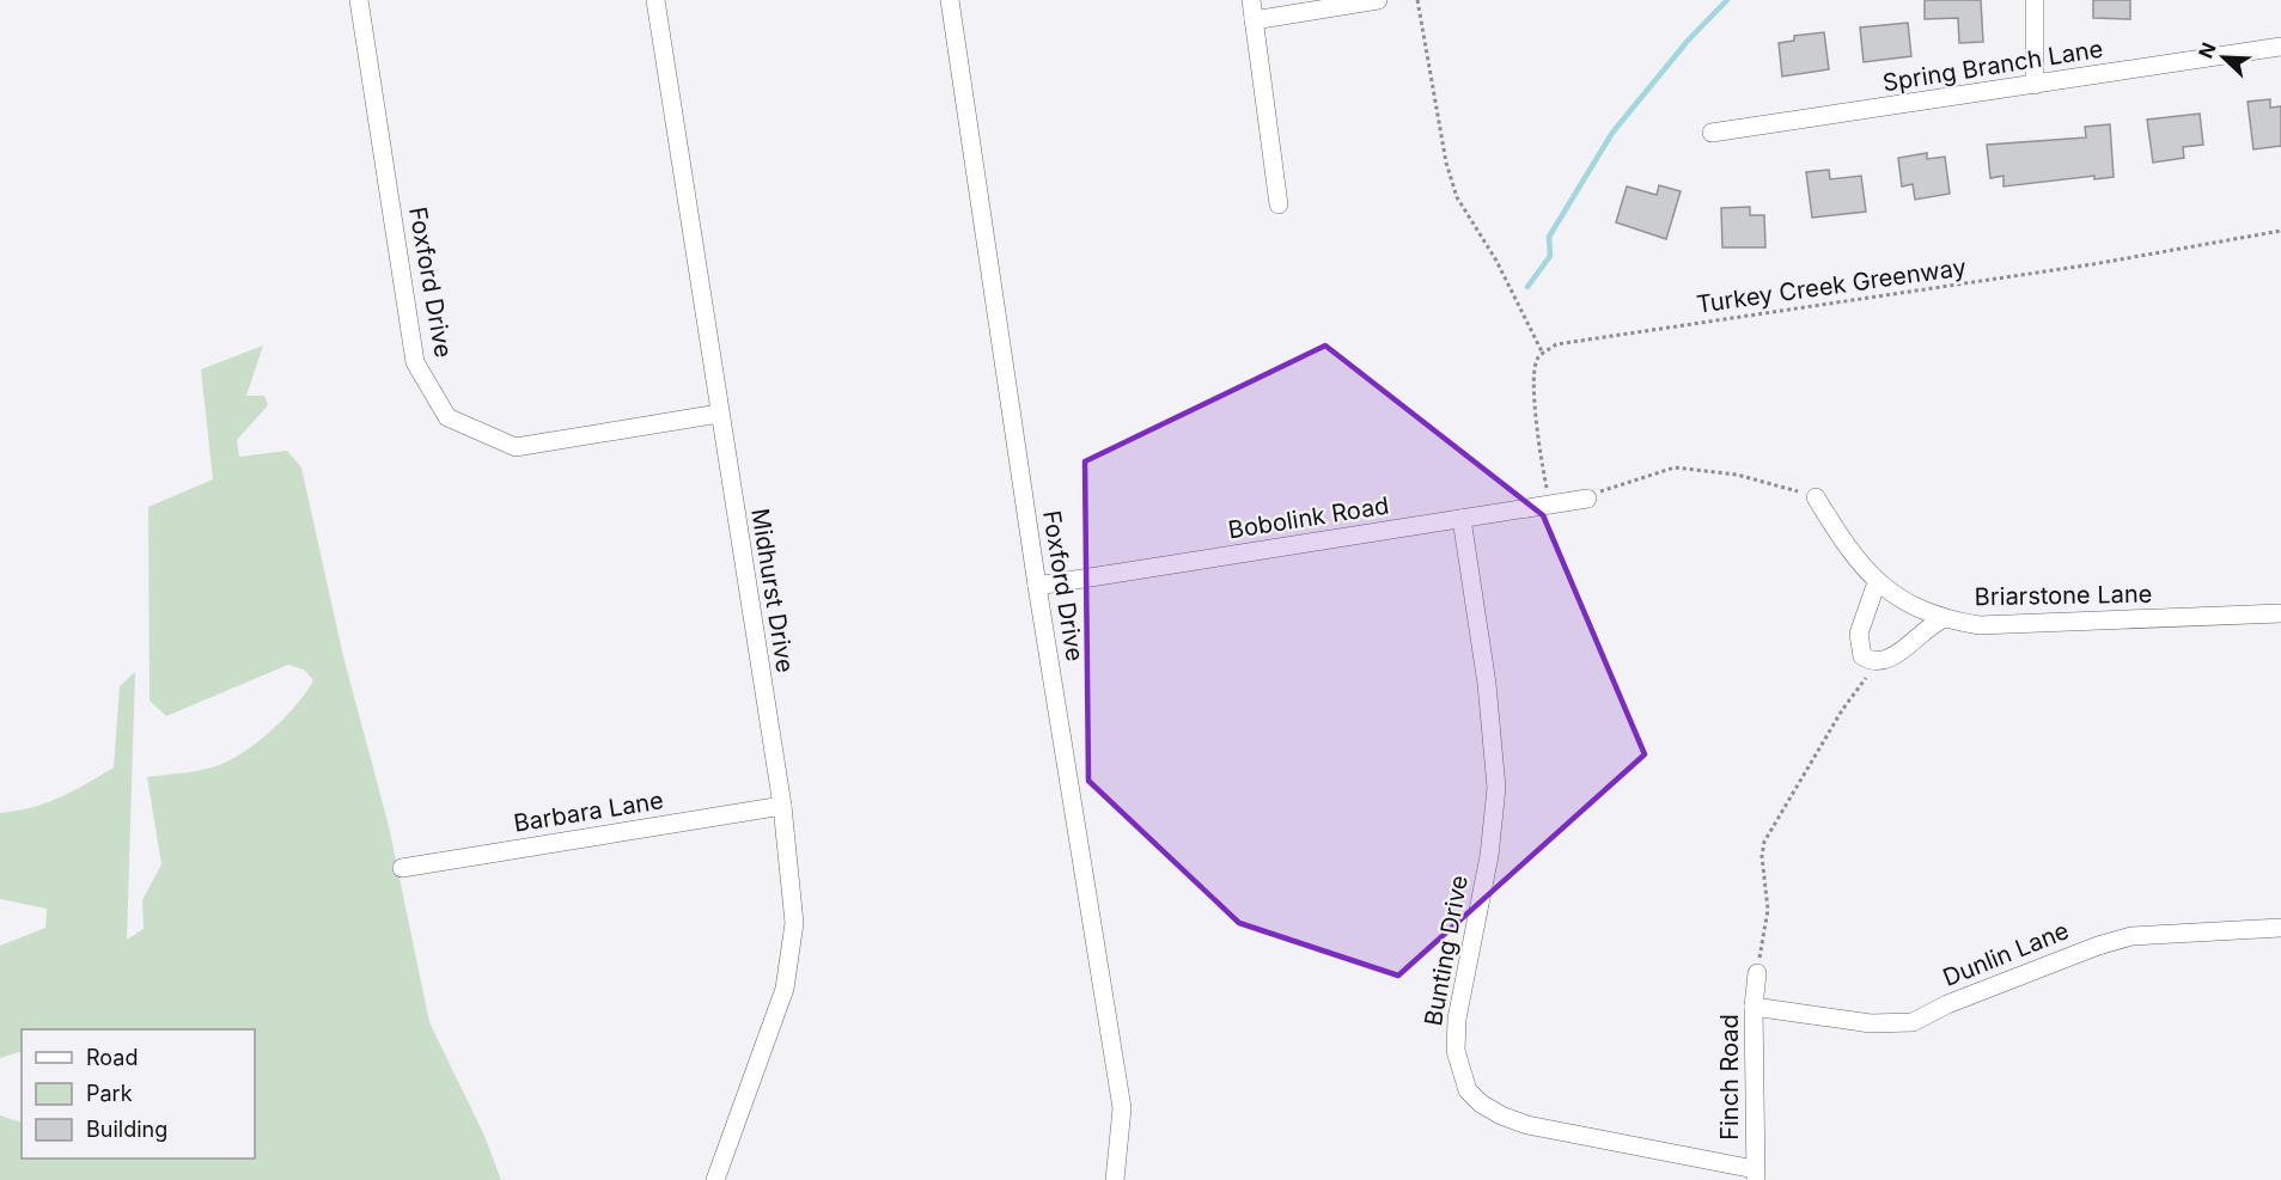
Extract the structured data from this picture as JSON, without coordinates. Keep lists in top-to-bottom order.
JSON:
{
  "streets": {
    "street": [
      "Spring Branch Lane",
      "Foxford Drive",
      "Bobolink Road",
      "Midhurst Drive",
      "Briarstone Lane",
      "Barbara Lane",
      "Bunting Drive",
      "Dunlin Lane",
      "Finch Road"
    ],
    "path": ["Turkey Creek Greenway"]
  },
  "crossings": [
    ["Foxford Drive", "Bobolink Road"],
    ["Foxford Drive", "Midhurst Drive"],
    ["Bobolink Road", "Bunting Drive"],
    ["Midhurst Drive", "Barbara Lane"],
    ["Bunting Drive", "Finch Road"],
    ["Dunlin Lane", "Finch Road"]
  ],
  "legend": ["Road", "Park", "Building"],
  "north": "top left"
}
